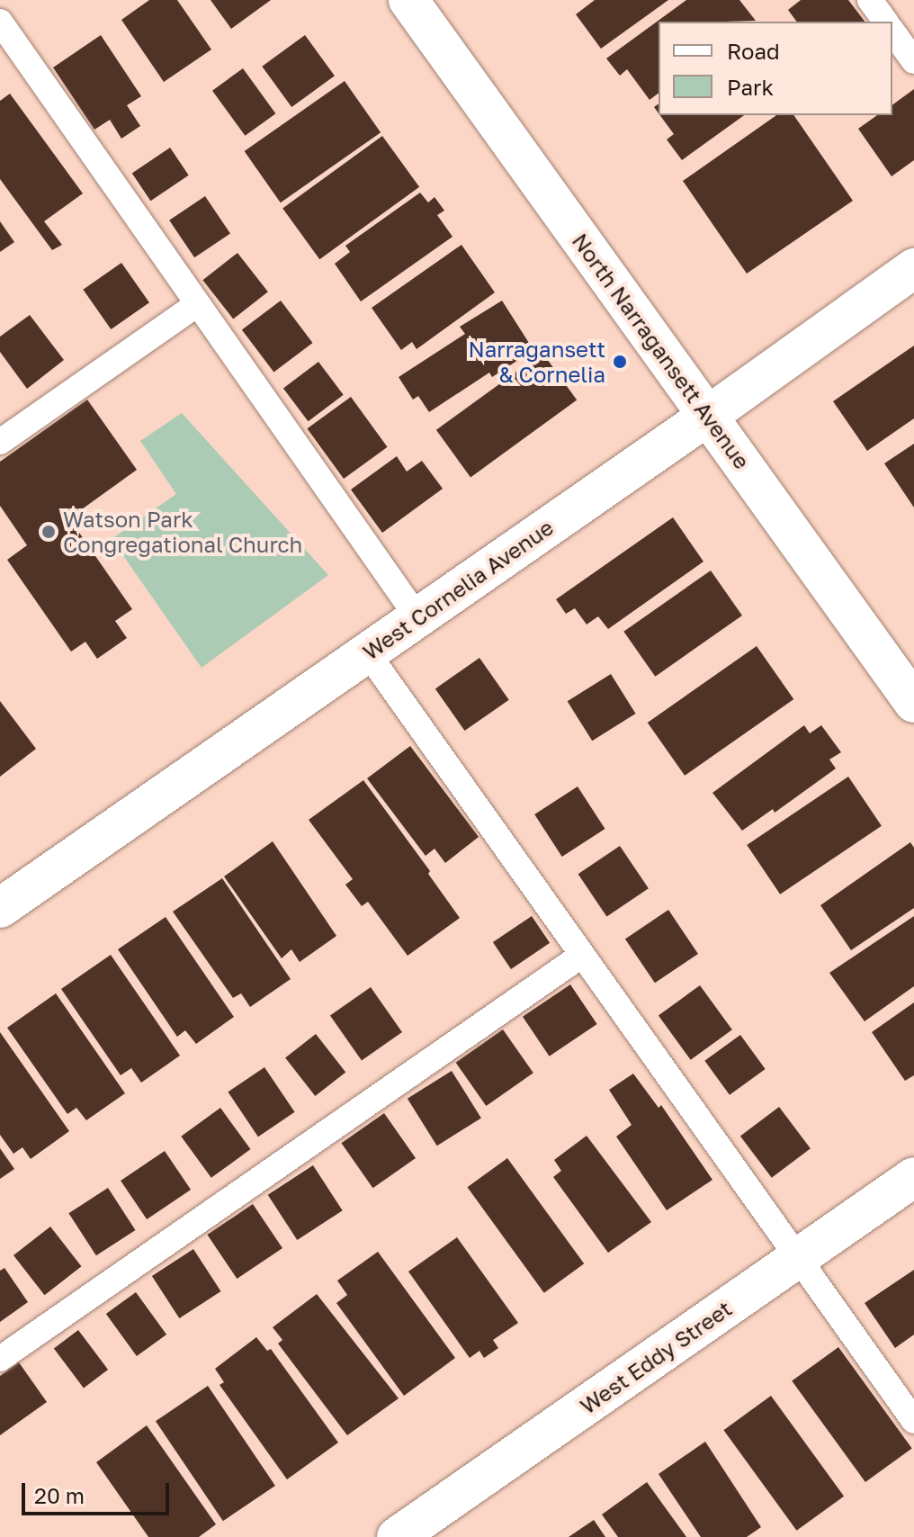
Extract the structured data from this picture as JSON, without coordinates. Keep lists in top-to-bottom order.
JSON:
{
  "streets": {
    "street": ["North Narragansett Avenue", "West Cornelia Avenue", "West Eddy Street"]
  },
  "crossings": [
    ["North Narragansett Avenue", "West Cornelia Avenue"]
  ],
  "places": ["Narragansett & Cornelia", "Watson Park Congregational Church"],
  "legend": ["Road", "Park"],
  "scale_bar": "20 m"
}
